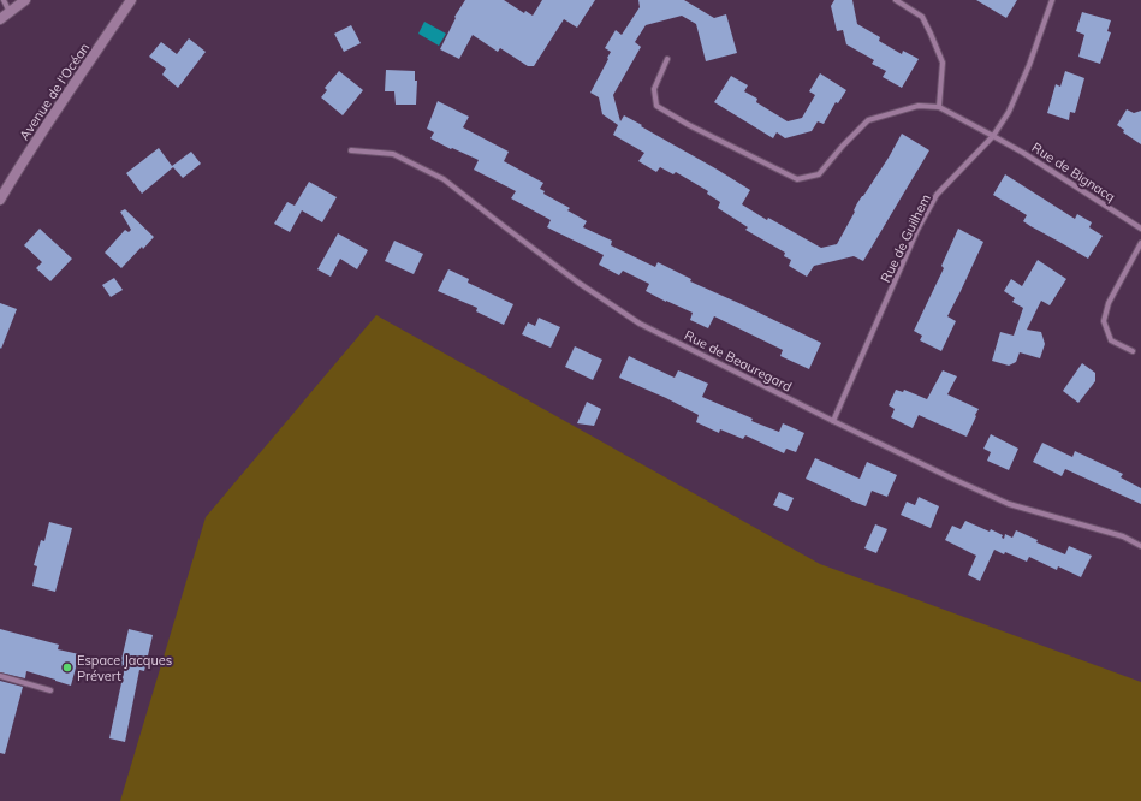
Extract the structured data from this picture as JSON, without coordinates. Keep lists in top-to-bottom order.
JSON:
{
  "streets": {
    "main road": ["Avenue de l'Océan"],
    "street": ["Rue de Bignacq", "Rue de Guilhem", "Rue de Beauregard"]
  },
  "crossings": [
    ["Rue de Bignacq", "Rue de Guilhem"],
    ["Rue de Guilhem", "Rue de Beauregard"]
  ],
  "places": ["Espace Jacques Prévert"]
}
